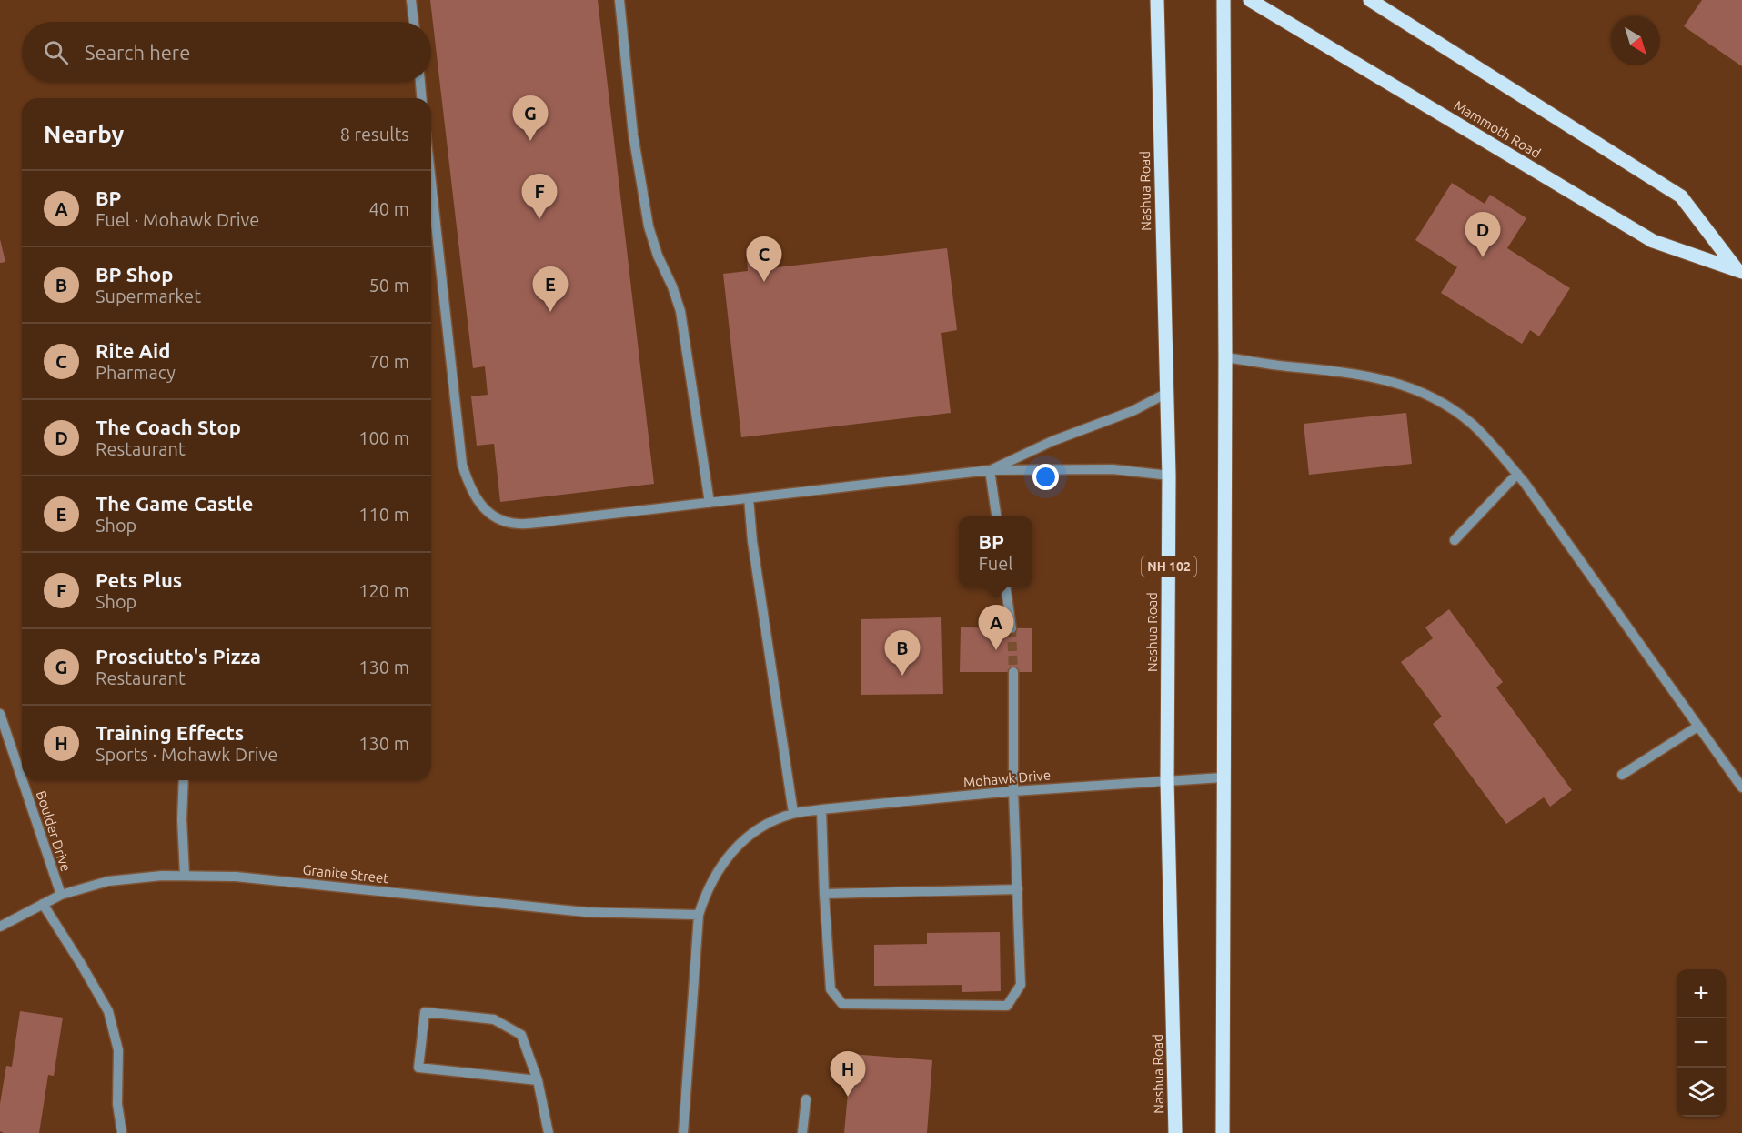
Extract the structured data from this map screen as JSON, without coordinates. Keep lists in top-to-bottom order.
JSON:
{
  "streets": {
    "main road": ["Mammoth Road", "Nashua Road", "NH 102"],
    "street": ["Mohawk Drive", "Boulder Drive", "Granite Street"]
  },
  "crossings": [
    ["Nashua Road", "Mohawk Drive"],
    ["Mohawk Drive", "Granite Street"],
    ["Boulder Drive", "Granite Street"]
  ],
  "north": "bottom right",
  "page": {
    "search": "Search here",
    "pins": [
      "G",
      "F",
      "D",
      "C",
      "E",
      "A",
      "B",
      "H"
    ],
    "heading": ["Nearby", "8 results"],
    "list": [
      {
        "mark": "A",
        "name": "BP",
        "note": "Fuel · Mohawk Drive",
        "value": "40 m"
      },
      {
        "mark": "B",
        "name": "BP Shop",
        "note": "Supermarket",
        "value": "50 m"
      },
      {
        "mark": "C",
        "name": "Rite Aid",
        "note": "Pharmacy",
        "value": "70 m"
      },
      {
        "mark": "D",
        "name": "The Coach Stop",
        "note": "Restaurant",
        "value": "100 m"
      },
      {
        "mark": "E",
        "name": "The Game Castle",
        "note": "Shop",
        "value": "110 m"
      },
      {
        "mark": "F",
        "name": "Pets Plus",
        "note": "Shop",
        "value": "120 m"
      },
      {
        "mark": "G",
        "name": "Prosciutto's Pizza",
        "note": "Restaurant",
        "value": "130 m"
      },
      {
        "mark": "H",
        "name": "Training Effects",
        "note": "Sports · Mohawk Drive",
        "value": "130 m"
      }
    ],
    "popup": ["BP", "Fuel"],
    "map_buttons": ["+", "−"]
  }
}
